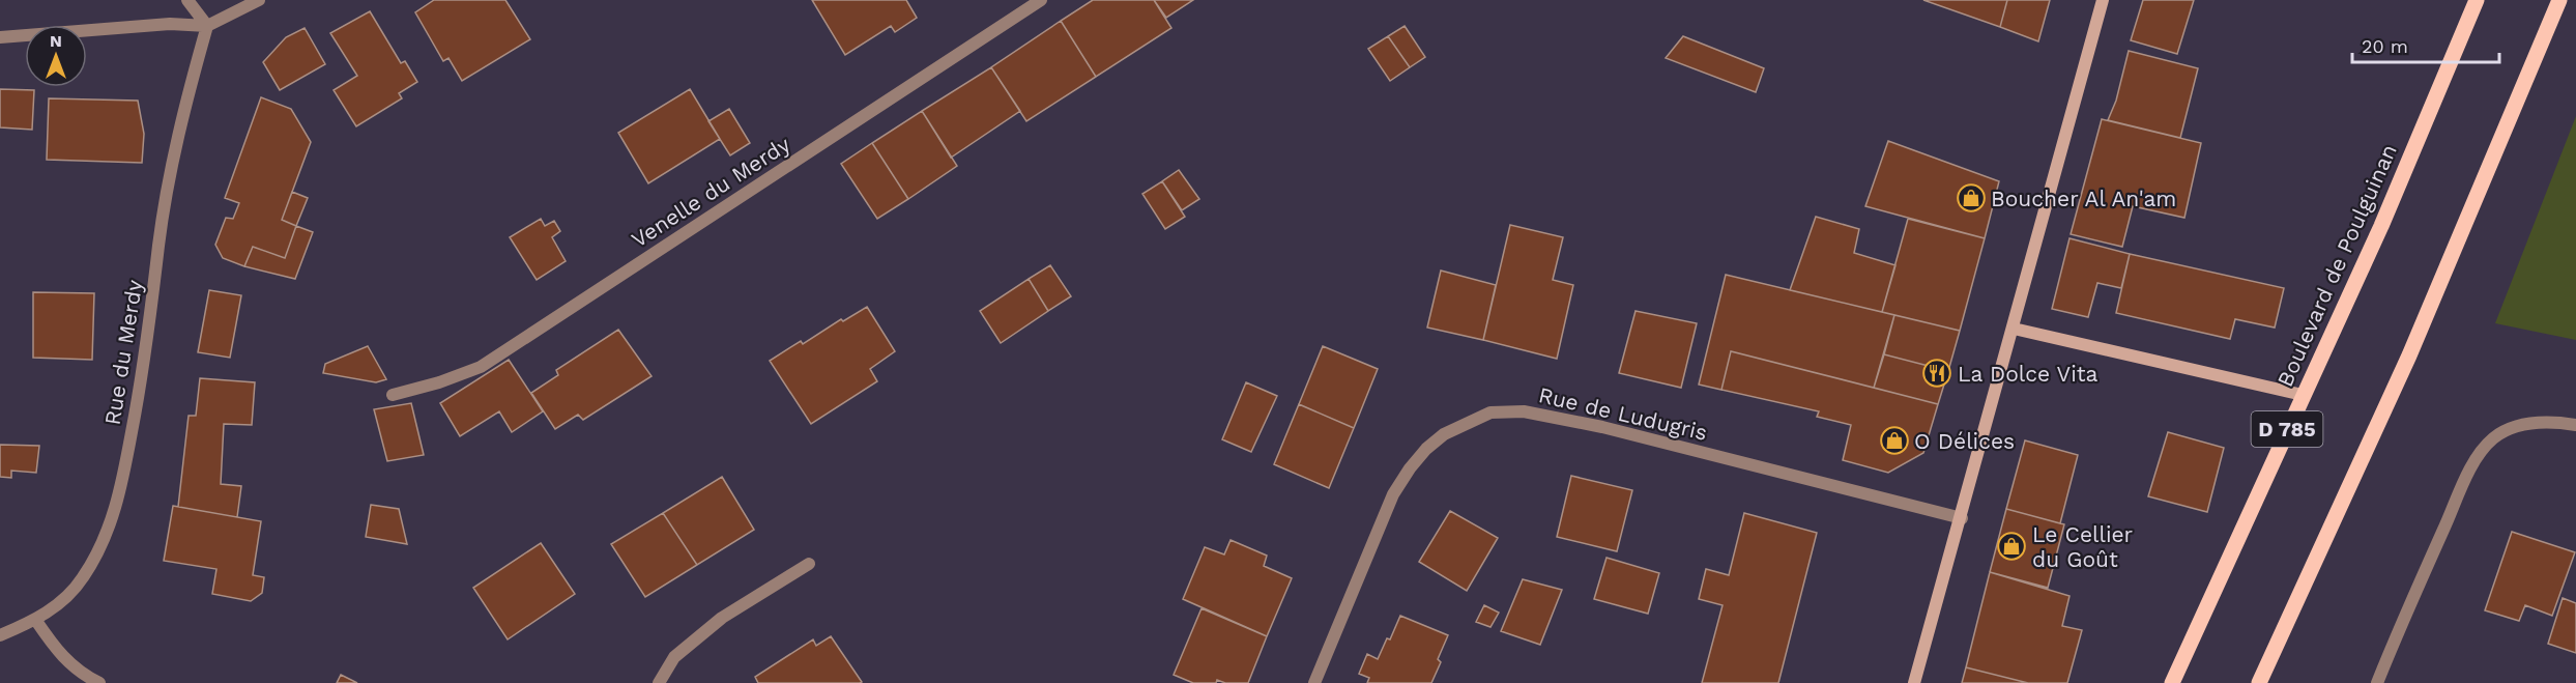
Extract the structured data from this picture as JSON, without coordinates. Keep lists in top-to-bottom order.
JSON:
{
  "streets": {
    "main road": ["Boulevard de Poulguinan", "D 785"],
    "street": ["Venelle du Merdy", "Rue du Merdy", "Rue de Ludugris"]
  },
  "places": {
    "shop": ["Boucher Al An'am", "O Délices", "Le Cellier du Goût"],
    "restaurant": ["La Dolce Vita"]
  },
  "scale_bar": "20 m",
  "north": "top"
}
